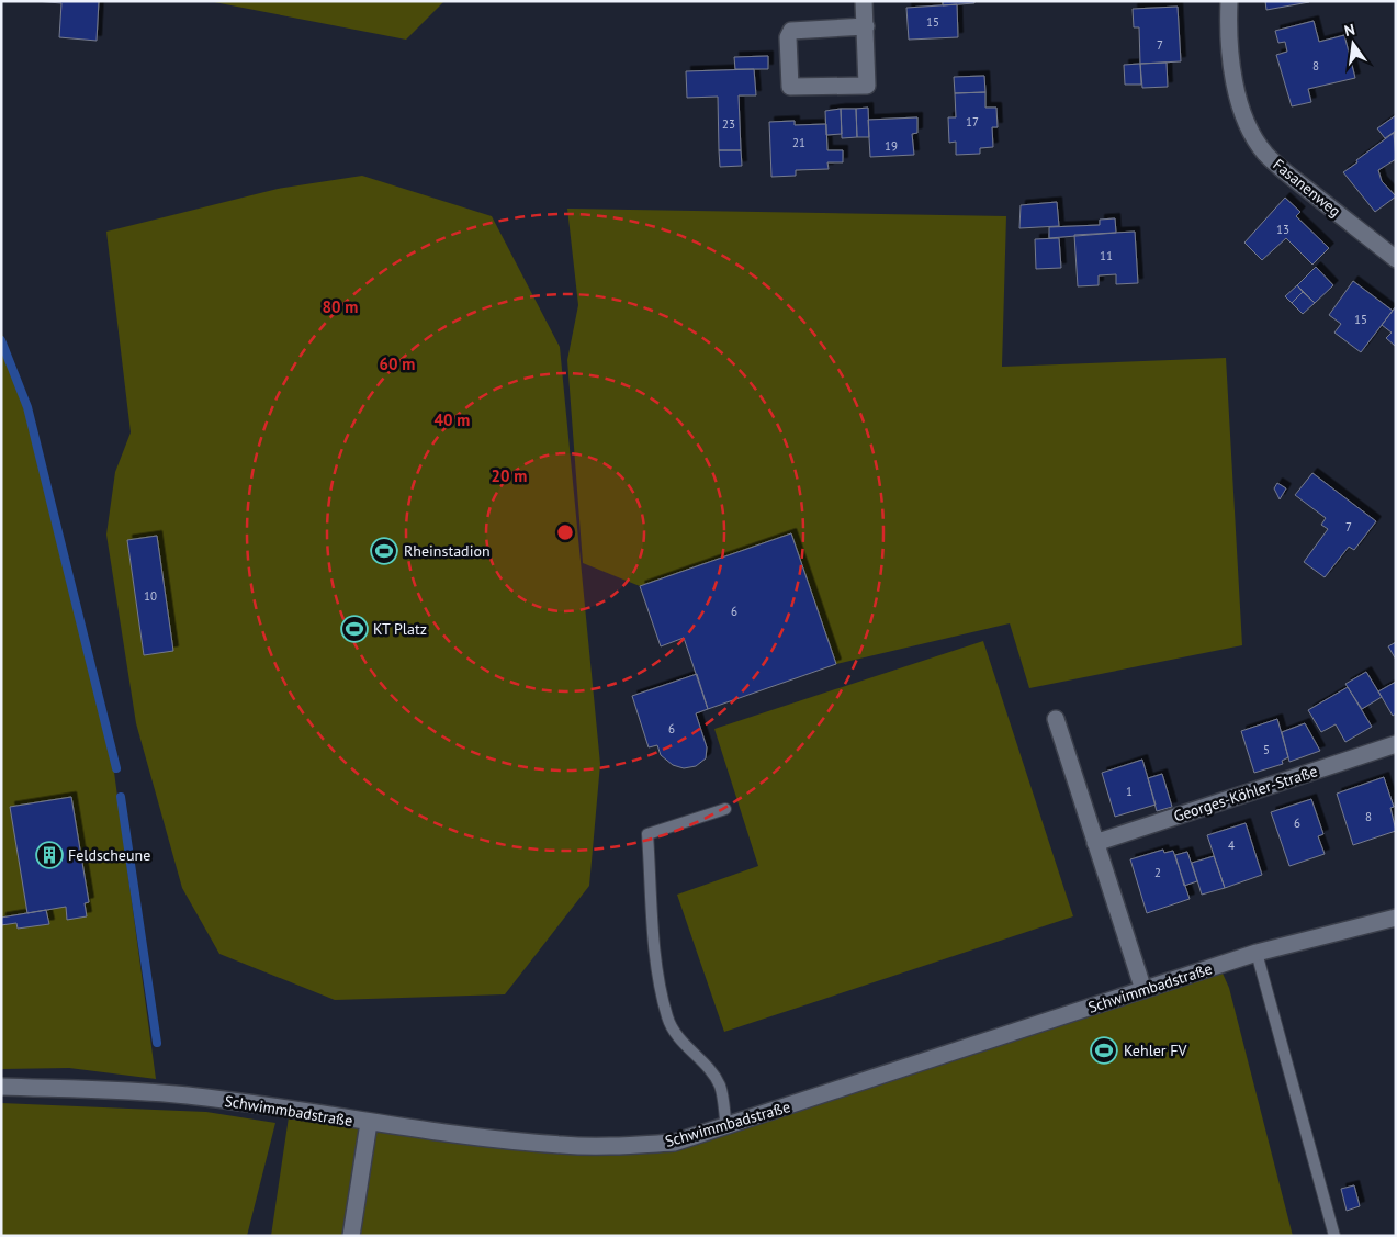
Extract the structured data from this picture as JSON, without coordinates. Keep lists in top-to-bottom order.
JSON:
{
  "streets": {
    "street": ["Fasanenweg", "Georges-Köhler-Straße", "Schwimmbadstraße"]
  },
  "places": {
    "sports": ["Rheinstadion", "KT Platz", "Kehler FV"],
    "building": ["Feldscheune"]
  },
  "house_numbers": [
    "15",
    "7",
    "8",
    "17",
    "23",
    "21",
    "19",
    "13",
    "11",
    "15",
    "7",
    "10",
    "6",
    "6",
    "5",
    "1",
    "8",
    "6",
    "4",
    "2"
  ],
  "north": "top",
  "rings": [
    "80 m",
    "60 m",
    "40 m",
    "20 m"
  ]
}
